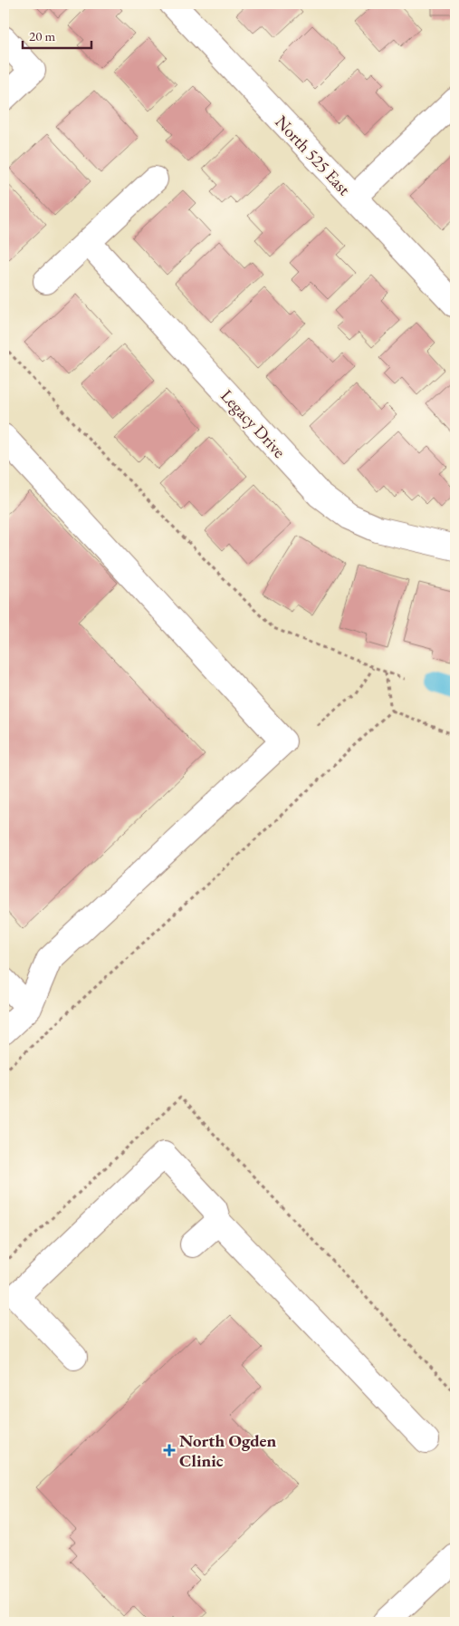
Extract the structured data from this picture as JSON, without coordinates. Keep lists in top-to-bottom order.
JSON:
{
  "streets": {
    "street": ["North 525 East", "Legacy Drive"]
  },
  "places": {
    "health": ["North Ogden Clinic"]
  },
  "scale_bar": "20 m"
}
